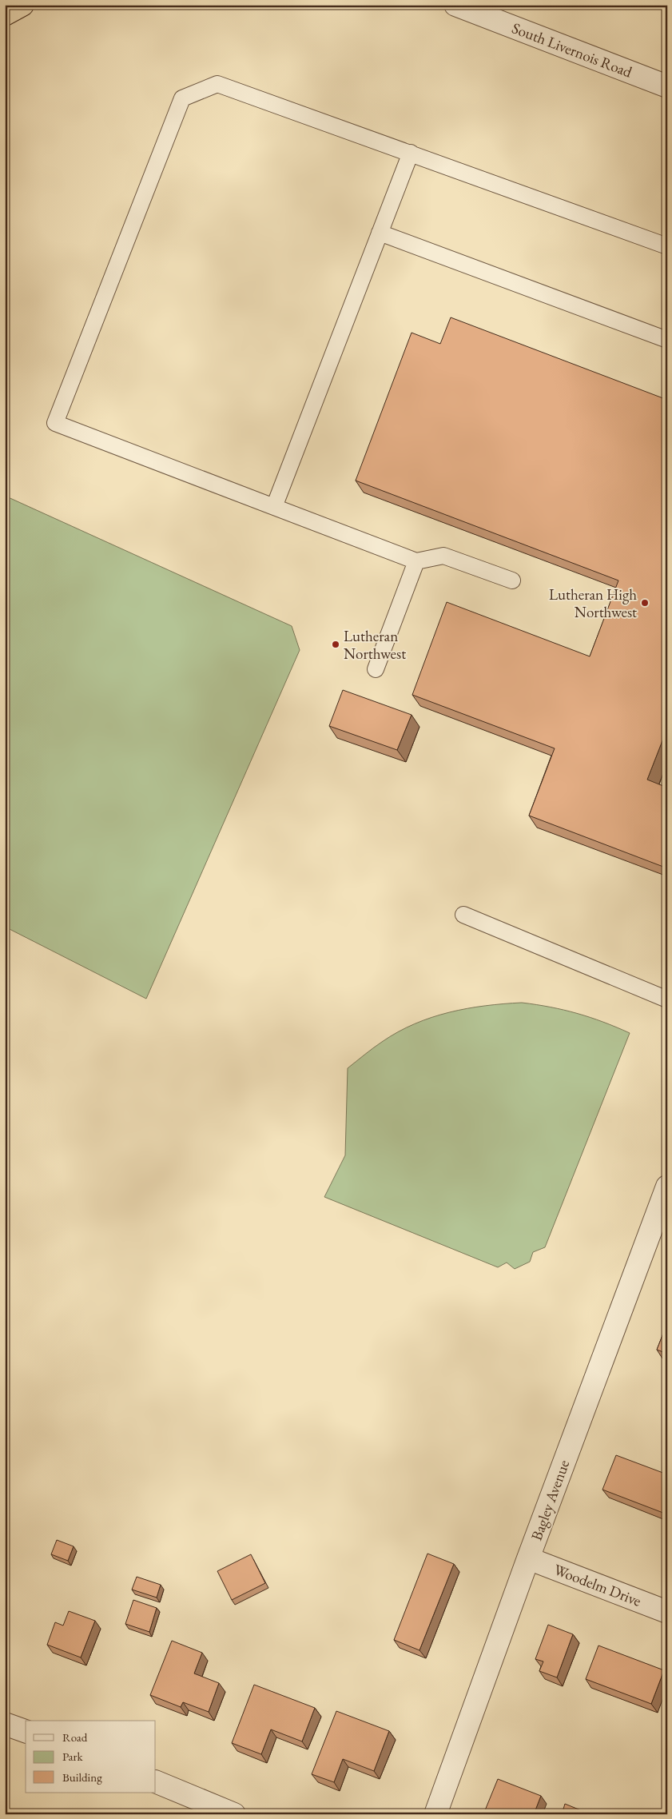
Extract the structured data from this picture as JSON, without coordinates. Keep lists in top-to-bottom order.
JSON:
{
  "streets": {
    "street": ["South Livernois Road", "Bagley Avenue", "Woodelm Drive"]
  },
  "crossings": [
    ["Bagley Avenue", "Woodelm Drive"]
  ],
  "places": ["Lutheran High Northwest", "Lutheran Northwest"],
  "legend": ["Road", "Park", "Building"]
}
